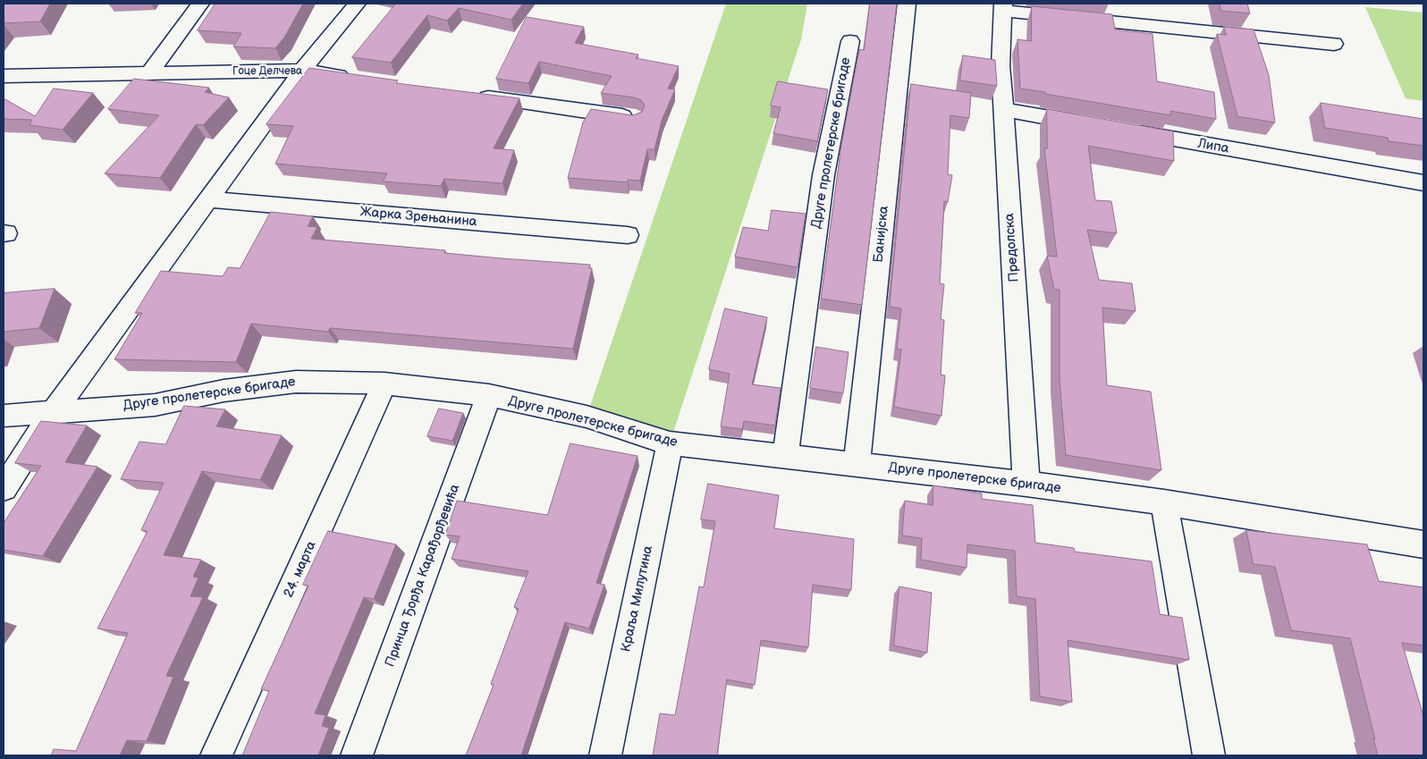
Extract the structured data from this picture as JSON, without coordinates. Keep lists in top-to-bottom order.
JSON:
{
  "streets": {
    "street": [
      "Гоце Делчева",
      "Друге пролетерске бригаде",
      "Липа",
      "Жарка Зрењанина",
      "Банијска",
      "Предолска",
      "24. марта",
      "Принца Ђорђа Карађорђевића",
      "Краља Милутина"
    ]
  },
  "crossings": [
    ["Друге пролетерске бригаде", "Банијска"],
    ["Друге пролетерске бригаде", "Предолска"],
    ["Друге пролетерске бригаде", "24. марта"],
    ["Друге пролетерске бригаде", "Принца Ђорђа Карађорђевића"],
    ["Друге пролетерске бригаде", "Краља Милутина"]
  ]
}
